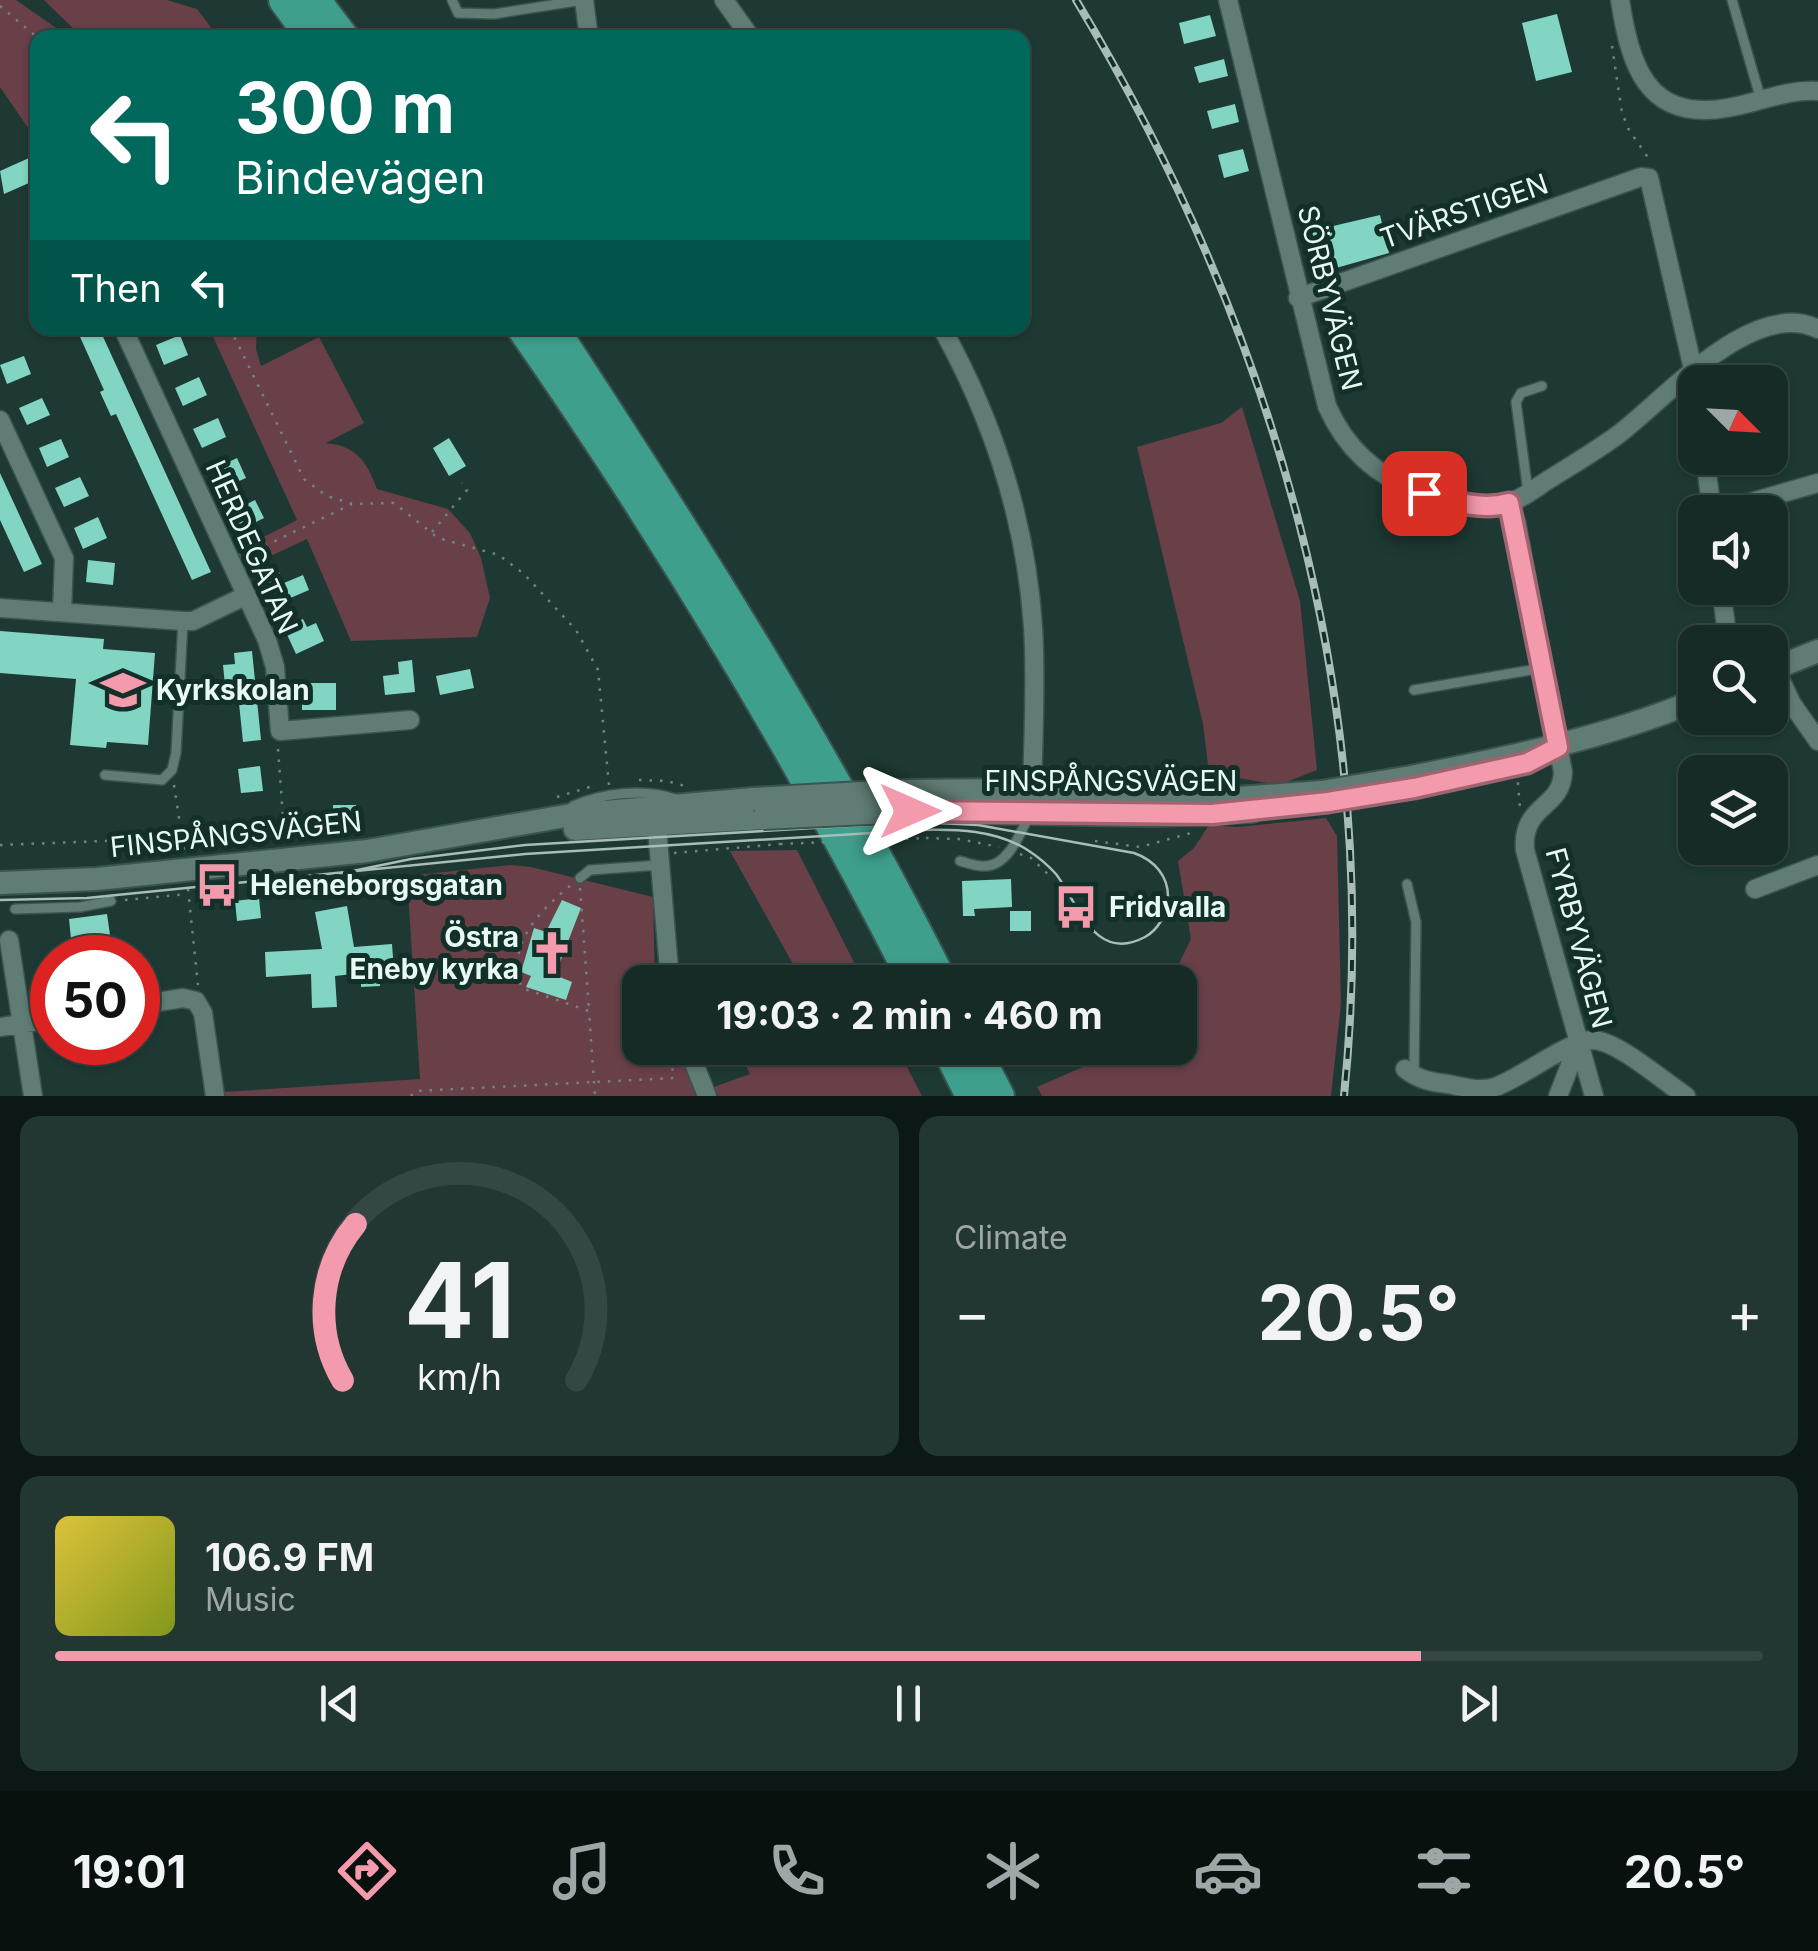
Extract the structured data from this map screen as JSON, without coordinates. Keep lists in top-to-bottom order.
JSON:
{
  "streets": {
    "main road": ["FINSPÅNGSVÄGEN"],
    "street": [
      "TVÄRSTIGEN",
      "SÖRBYVÄGEN",
      "HERDEGATAN",
      "FYRBYVÄGEN"
    ]
  },
  "crossings": [
    ["TVÄRSTIGEN", "SÖRBYVÄGEN"],
    ["SÖRBYVÄGEN", "FYRBYVÄGEN"],
    ["FINSPÅNGSVÄGEN", "FYRBYVÄGEN"]
  ],
  "places": {
    "school or university": ["Kyrkskolan"],
    "bus stop": ["Heleneborgsgatan", "Fridvalla"],
    "church": ["Östra Eneby kyrka"]
  },
  "north": "bottom right",
  "page": {
    "turn": ["300 m", "Bindevägen"],
    "then": "Then",
    "limit": "50",
    "trip": "19:03 · 2 min · 460 m",
    "tile": "Climate",
    "heat": ["−", "20.5°", "+"],
    "song": ["106.9 FM", "Music"],
    "tabs": ["19:01", "20.5°"],
    "gauge": ["41", "km/h"]
  }
}
